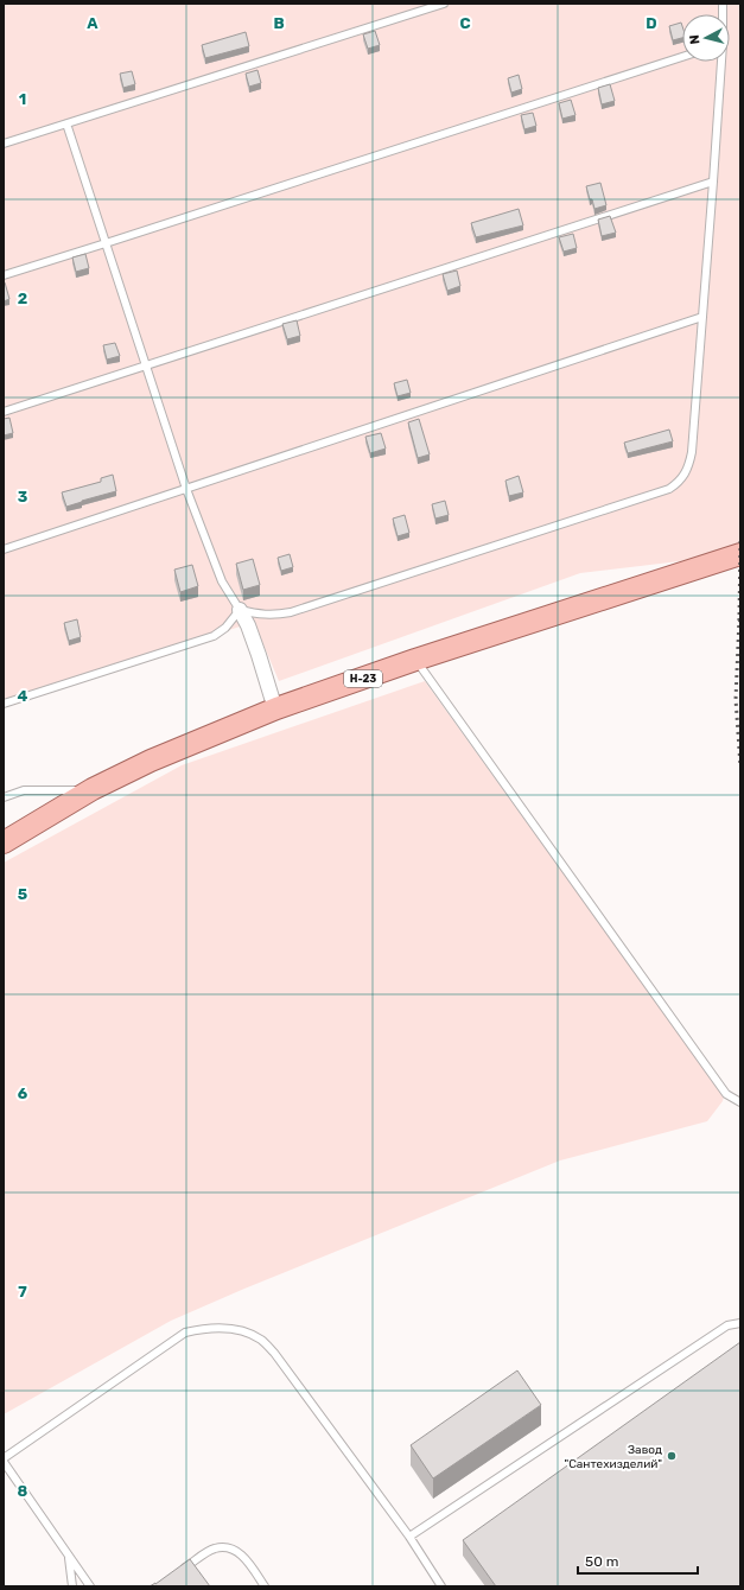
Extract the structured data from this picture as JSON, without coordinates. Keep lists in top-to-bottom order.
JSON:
{
  "streets": {
    "main road": ["Н-23"]
  },
  "places": ["Завод \"Сантехизделий\""],
  "scale_bar": "50 m",
  "north": "left",
  "grid": {
    "columns": [
      "A",
      "B",
      "C",
      "D"
    ],
    "rows": [
      "1",
      "2",
      "3",
      "4",
      "5",
      "6",
      "7",
      "8"
    ]
  }
}
